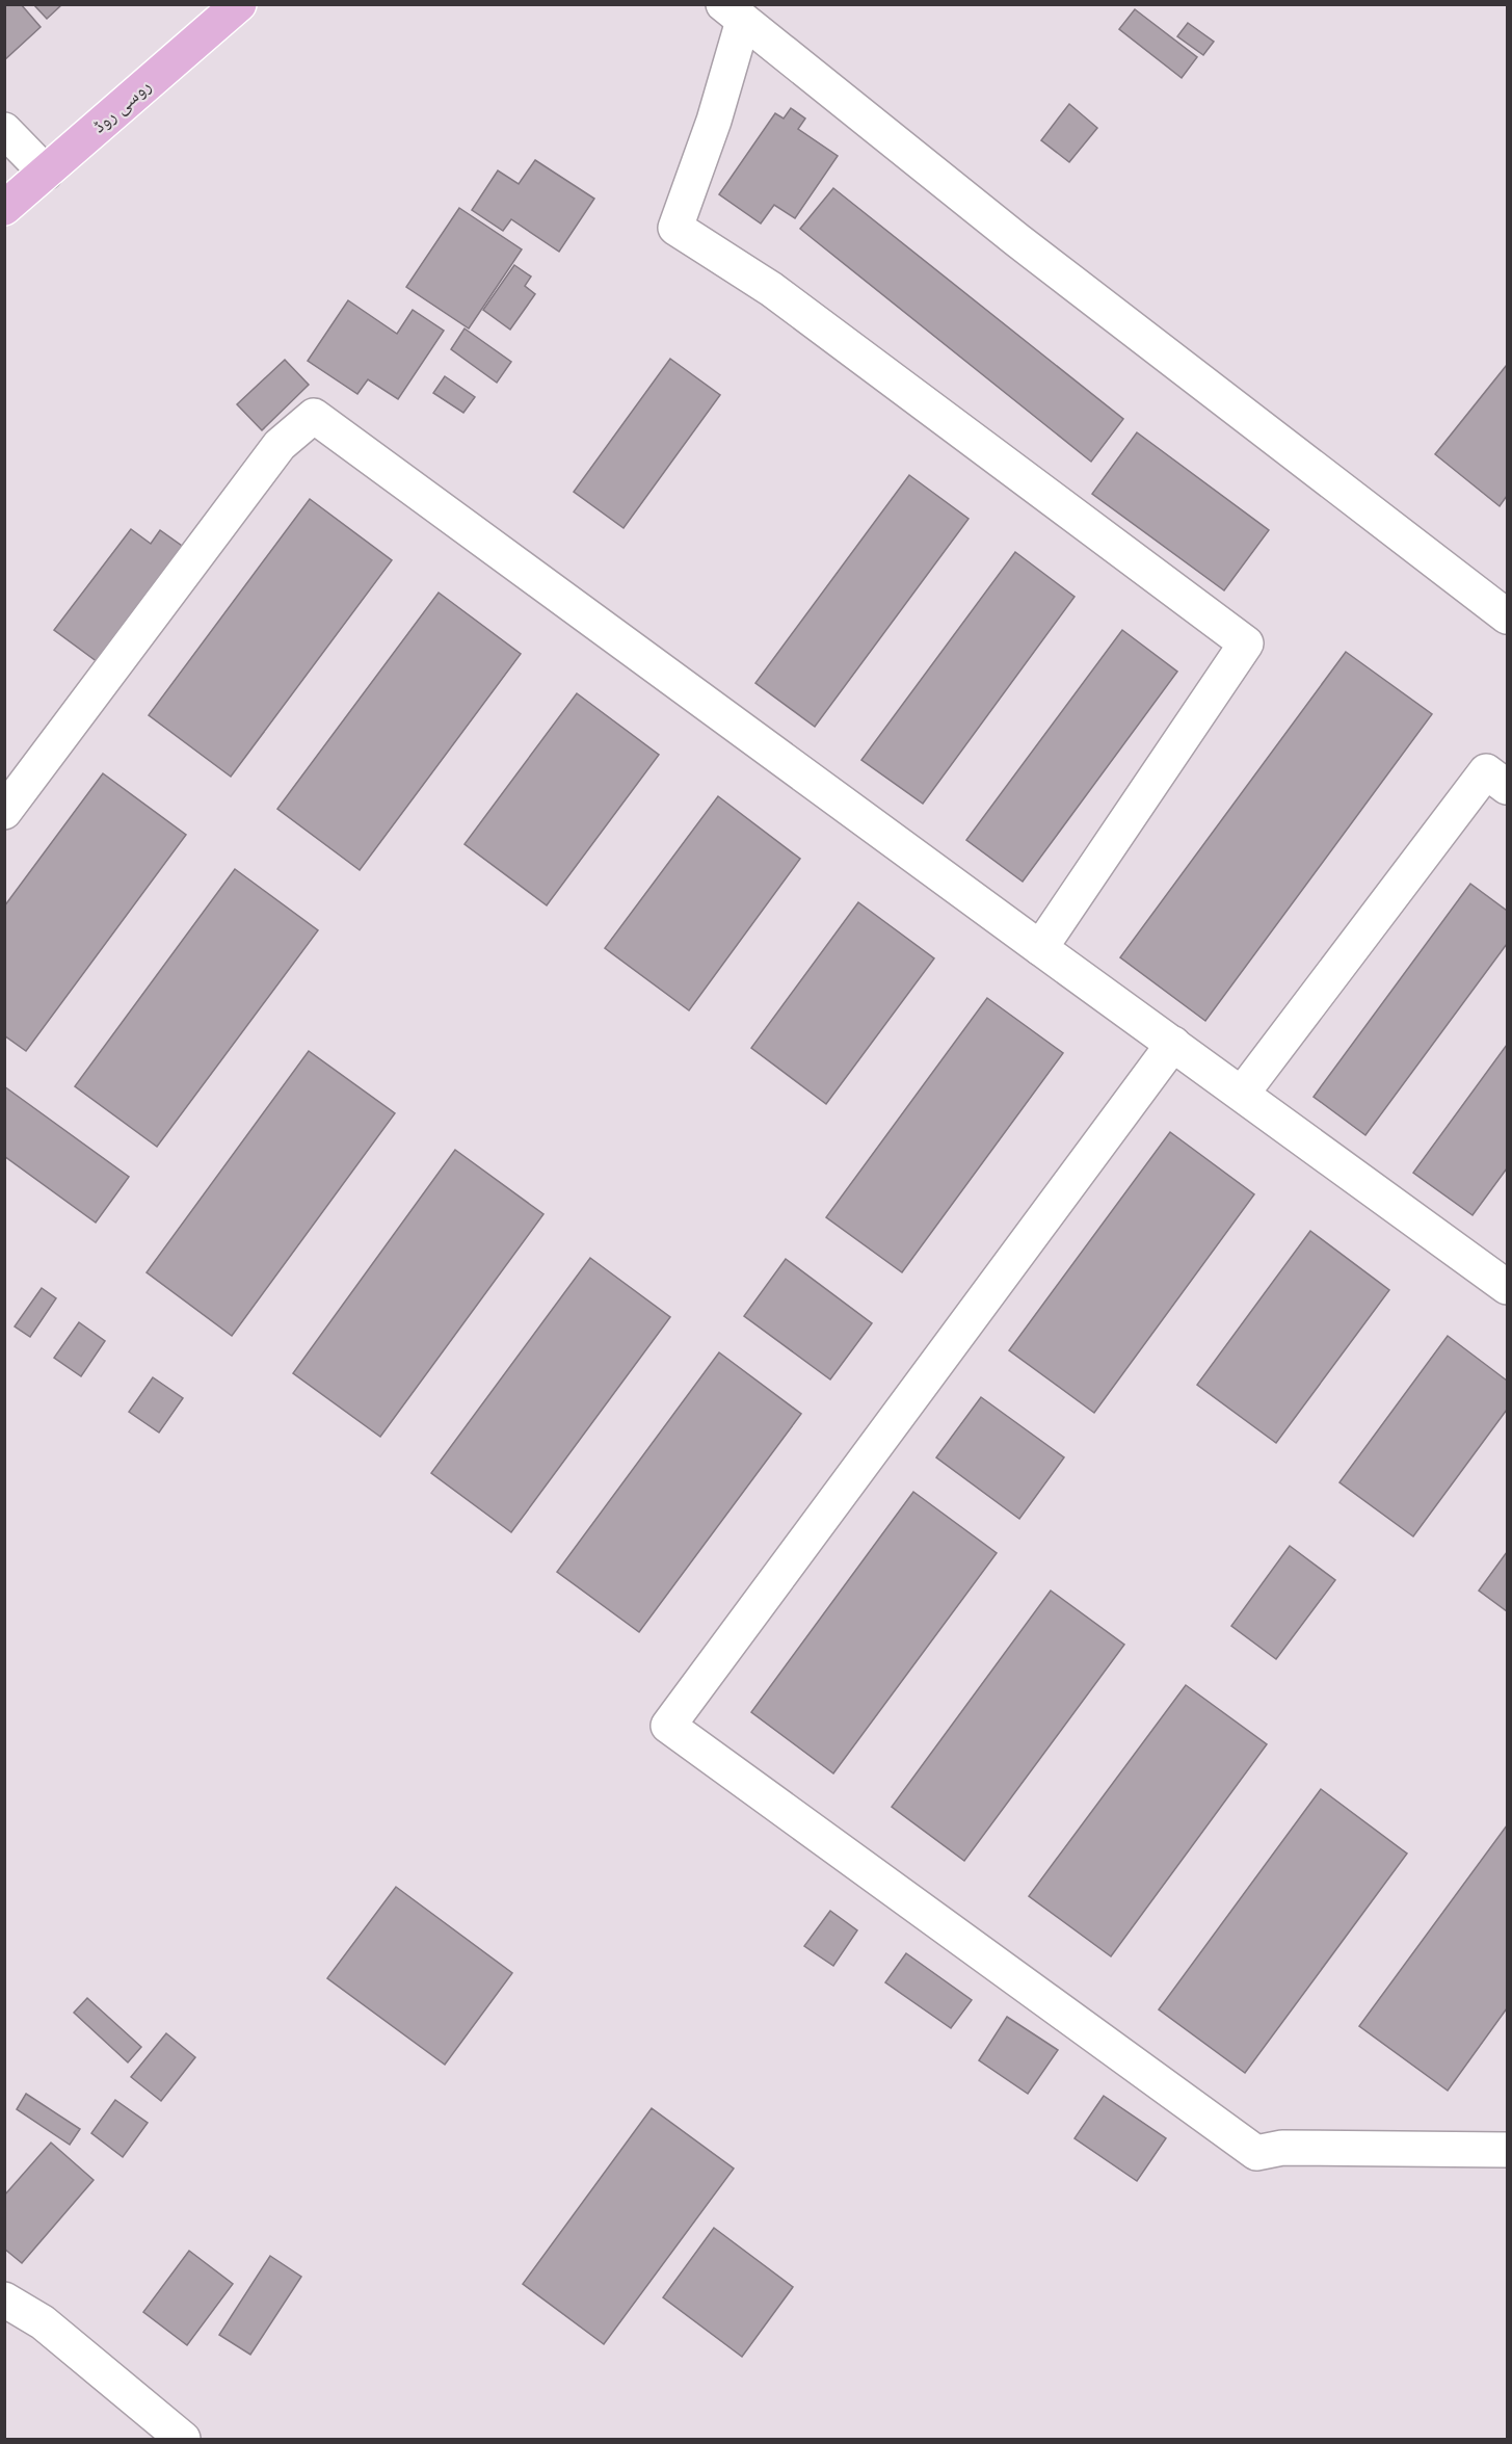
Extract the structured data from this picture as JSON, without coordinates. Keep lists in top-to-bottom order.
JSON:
{
  "streets": {
    "main road": ["روسی روڈ"]
  }
}
